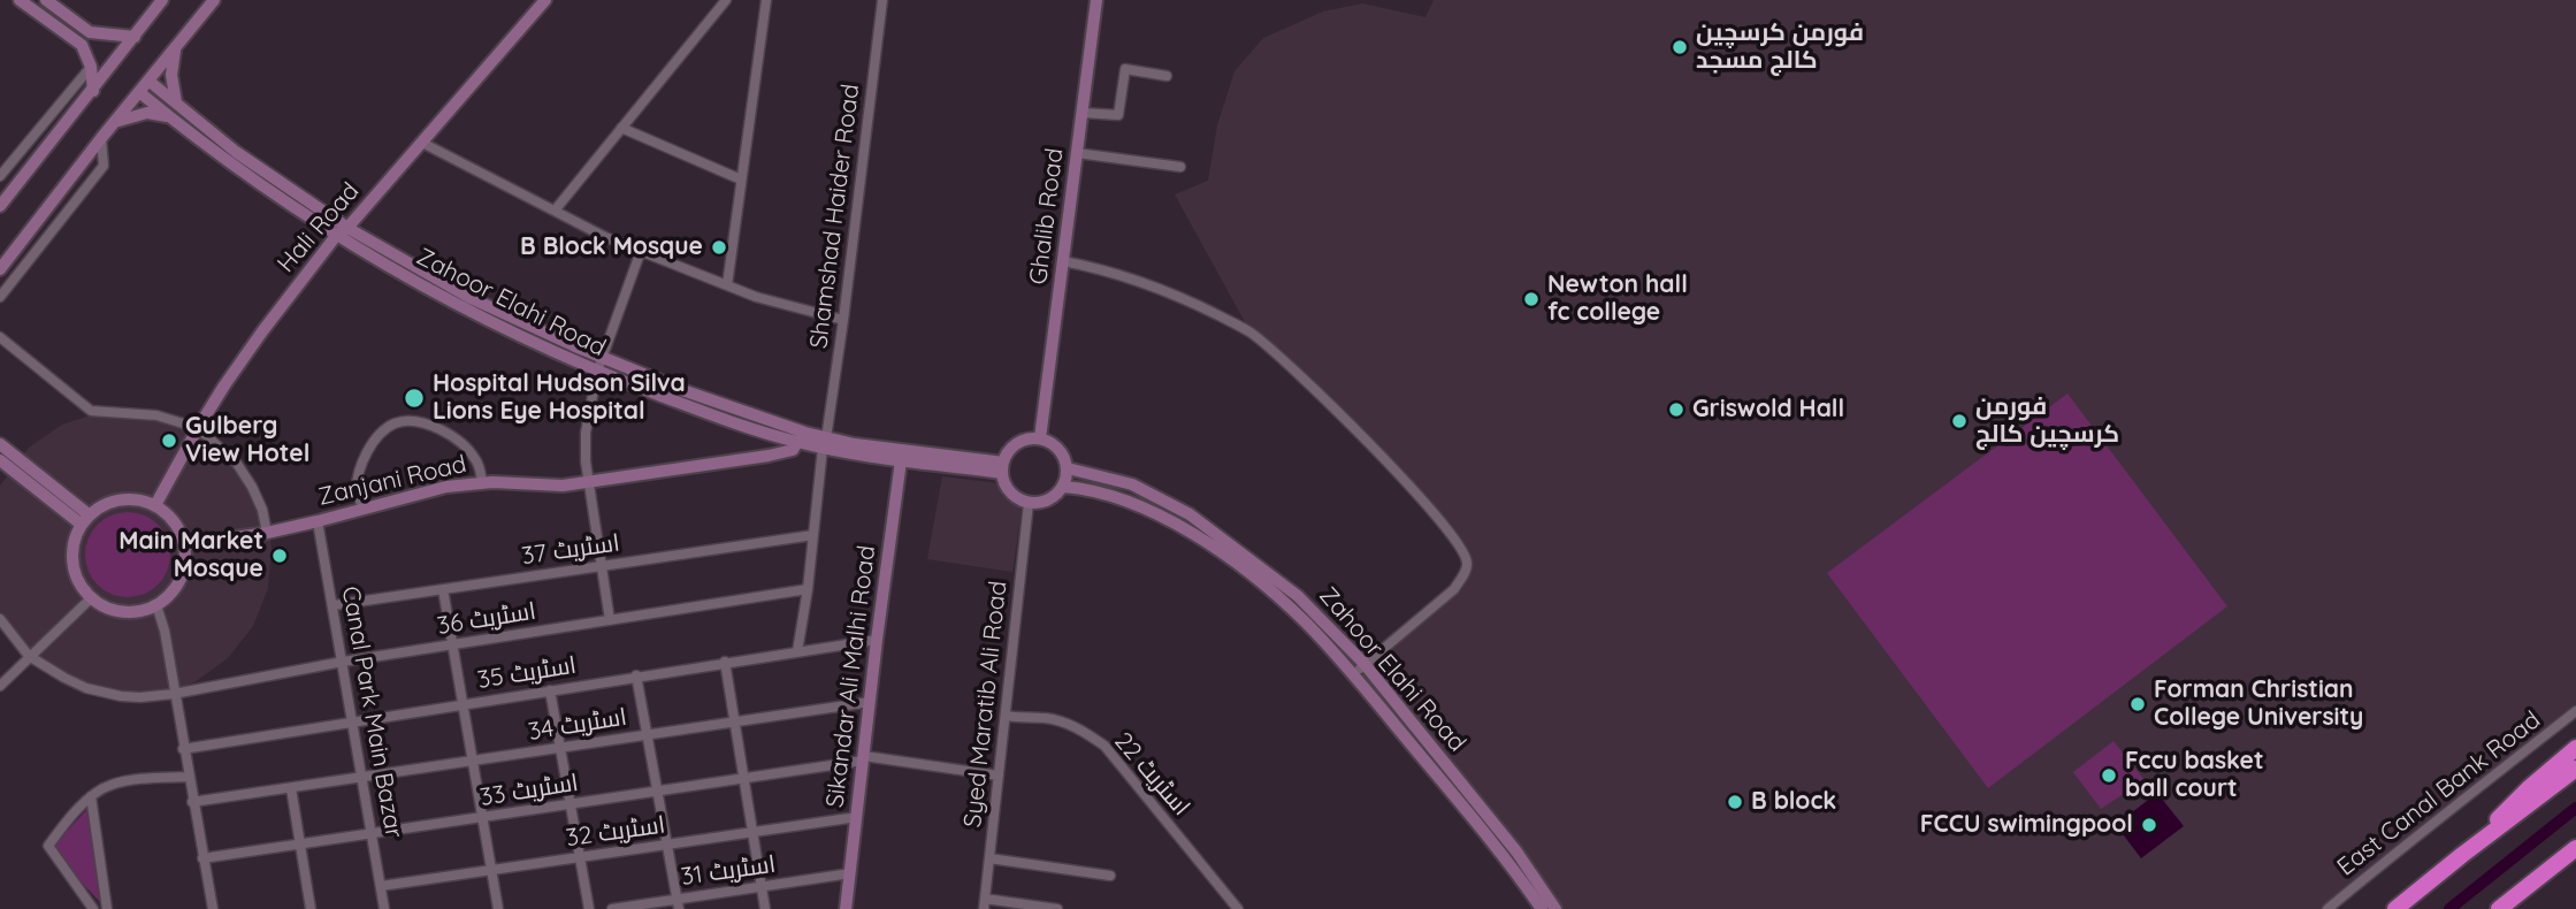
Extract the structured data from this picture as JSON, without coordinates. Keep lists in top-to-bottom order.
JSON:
{
  "streets": {
    "main road": [
      "Ghalib Road",
      "Hali Road",
      "Zahoor Elahi Road",
      "Zanjani Road",
      "Sikandar Ali Malhi Road"
    ],
    "street": [
      "Shamshad Haider Road",
      "اسٹریٹ 37",
      "اسٹریٹ 36",
      "اسٹریٹ 35",
      "Syed Maratib Ali Road",
      "Canal Park Main Bazar",
      "اسٹریٹ 34",
      "اسٹریٹ 22",
      "اسٹریٹ 33",
      "East Canal Bank Road",
      "اسٹریٹ 32",
      "اسٹریٹ 31"
    ]
  },
  "crossings": [
    ["Shamshad Haider Road", "Zahoor Elahi Road"],
    ["Shamshad Haider Road", "اسٹریٹ 37"],
    ["Shamshad Haider Road", "اسٹریٹ 36"],
    ["Shamshad Haider Road", "اسٹریٹ 35"],
    ["Ghalib Road", "Zahoor Elahi Road"],
    ["Ghalib Road", "Syed Maratib Ali Road"],
    ["Hali Road", "Zahoor Elahi Road"],
    ["Hali Road", "Zanjani Road"],
    ["Zahoor Elahi Road", "Zanjani Road"],
    ["Zahoor Elahi Road", "Sikandar Ali Malhi Road"],
    ["Zahoor Elahi Road", "Syed Maratib Ali Road"],
    ["Zanjani Road", "Canal Park Main Bazar"],
    ["اسٹریٹ 37", "Canal Park Main Bazar"],
    ["اسٹریٹ 36", "Canal Park Main Bazar"],
    ["اسٹریٹ 35", "Sikandar Ali Malhi Road"],
    ["اسٹریٹ 35", "Canal Park Main Bazar"],
    ["Sikandar Ali Malhi Road", "اسٹریٹ 34"],
    ["Sikandar Ali Malhi Road", "اسٹریٹ 33"],
    ["Sikandar Ali Malhi Road", "اسٹریٹ 32"],
    ["Sikandar Ali Malhi Road", "اسٹریٹ 31"],
    ["Syed Maratib Ali Road", "اسٹریٹ 22"],
    ["Syed Maratib Ali Road", "اسٹریٹ 33"],
    ["Canal Park Main Bazar", "اسٹریٹ 34"],
    ["Canal Park Main Bazar", "اسٹریٹ 33"],
    ["Canal Park Main Bazar", "اسٹریٹ 32"]
  ],
  "places": [
    "فورمن کرسچین کالج مسجد",
    "B Block Mosque",
    "Newton hall fc college",
    "Hospital Hudson Silva Lions Eye Hospital",
    "Griswold Hall",
    "فورمن کرسچین کالج",
    "Gulberg View Hotel",
    "Main Market Mosque",
    "Forman Christian College University",
    "Fccu basket ball court",
    "B block",
    "FCCU swimingpool"
  ]
}
